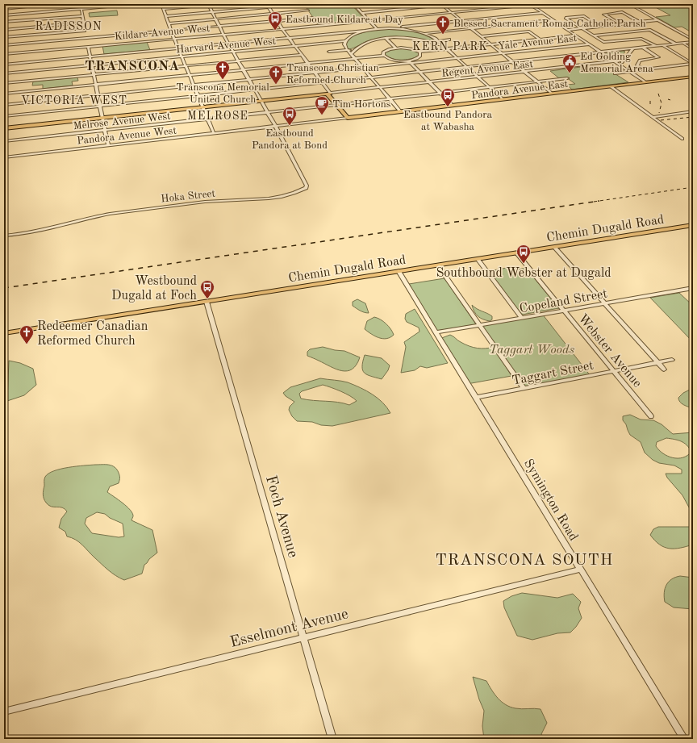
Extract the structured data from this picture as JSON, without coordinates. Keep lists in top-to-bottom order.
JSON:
{
  "streets": {
    "main road": ["Pandora Avenue East", "Chemin Dugald Road"],
    "street": [
      "Kildare Avenue West",
      "Yale Avenue East",
      "Harvard Avenue West",
      "Regent Avenue East",
      "Melrose Avenue West",
      "Pandora Avenue West",
      "Hoka Street",
      "Copeland Street",
      "Webster Avenue",
      "Taggart Street",
      "Symington Road",
      "Foch Avenue",
      "Esselmont Avenue"
    ]
  },
  "crossings": [
    ["Pandora Avenue East", "Pandora Avenue West"],
    ["Pandora Avenue West", "Hoka Street"],
    ["Chemin Dugald Road", "Webster Avenue"],
    ["Chemin Dugald Road", "Symington Road"],
    ["Chemin Dugald Road", "Foch Avenue"],
    ["Copeland Street", "Webster Avenue"],
    ["Copeland Street", "Symington Road"],
    ["Webster Avenue", "Taggart Street"],
    ["Taggart Street", "Symington Road"],
    ["Symington Road", "Esselmont Avenue"],
    ["Foch Avenue", "Esselmont Avenue"]
  ],
  "districts": [
    "RADISSON",
    "KERN PARK",
    "TRANSCONA",
    "VICTORIA WEST",
    "MELROSE",
    "TRANSCONA SOUTH"
  ],
  "parks": ["Taggart Woods"],
  "places": {
    "bus stop": [
      "Eastbound Kildare at Day",
      "Eastbound Pandora at Wabasha",
      "Eastbound Pandora at Bond",
      "Southbound Webster at Dugald",
      "Westbound Dugald at Foch"
    ],
    "church": [
      "Blessed Sacrament Roman Catholic Parish",
      "Transcona Memorial United Church",
      "Transcona Christian Reformed Church",
      "Redeemer Canadian Reformed Church"
    ],
    "public building": ["Ed Golding Memorial Arena"],
    "cafe": ["Tim Hortons"]
  }
}
